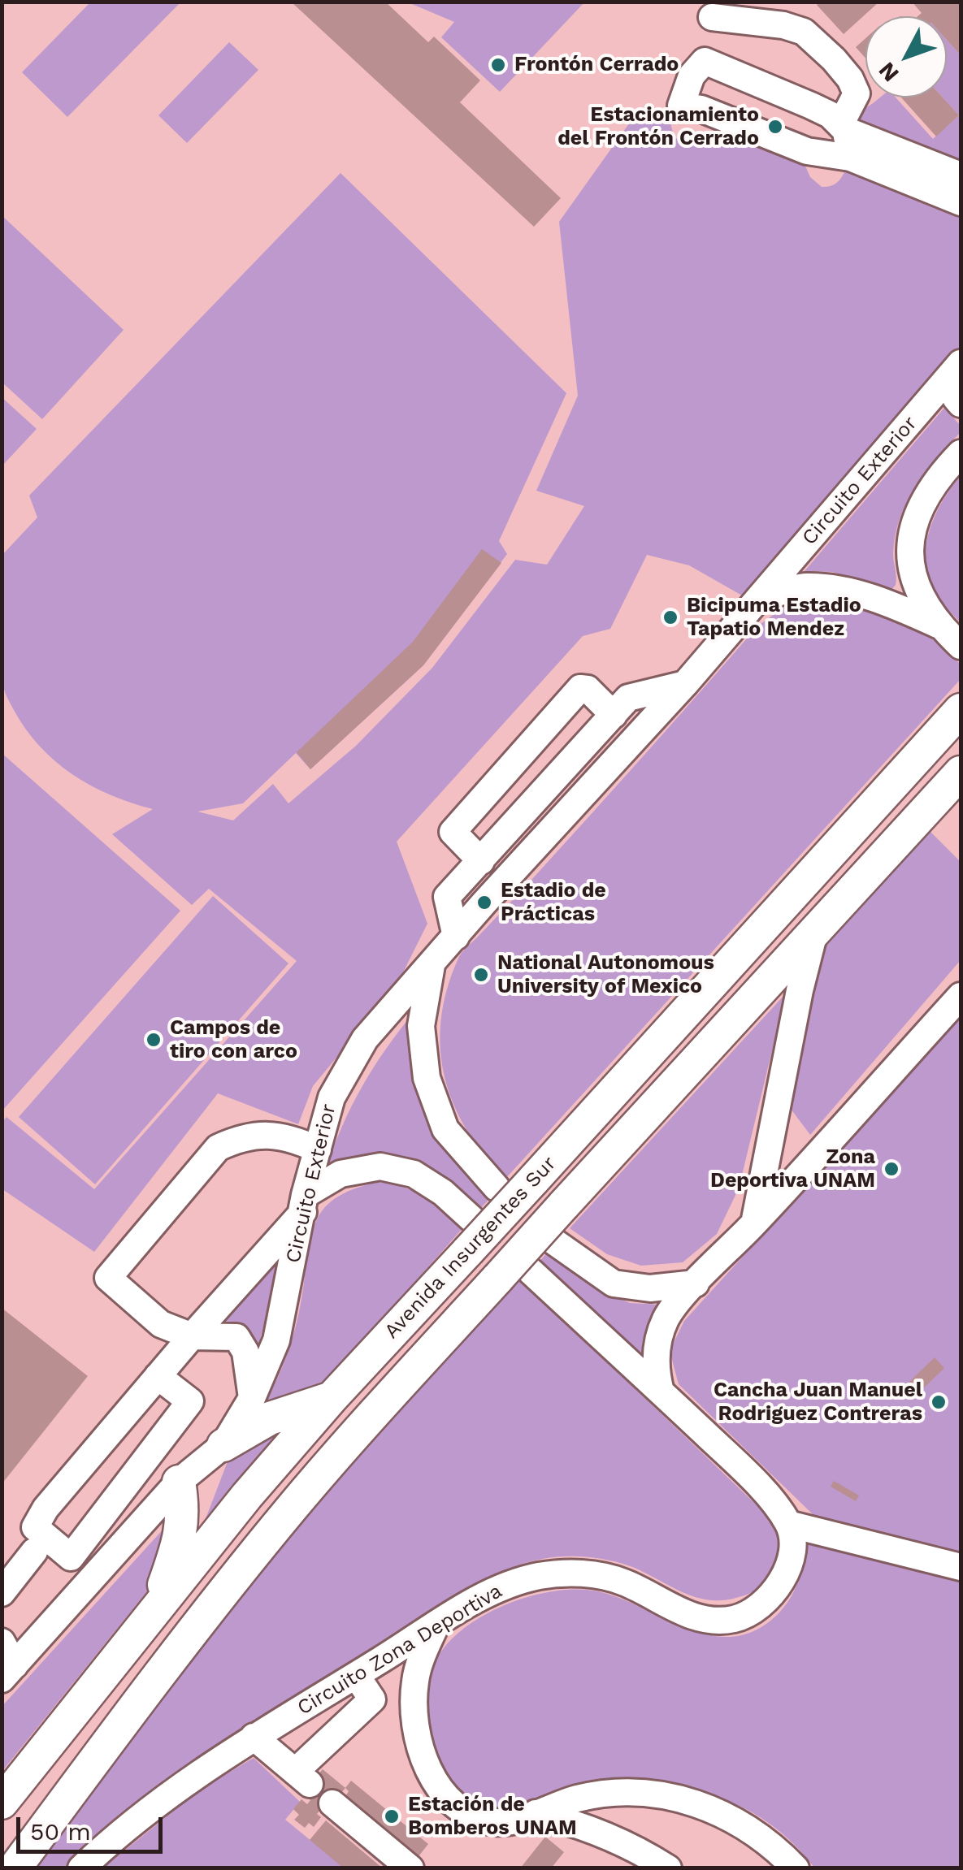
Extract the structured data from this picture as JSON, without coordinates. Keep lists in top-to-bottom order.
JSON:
{
  "streets": {
    "main road": ["Avenida Insurgentes Sur"],
    "street": ["Circuito Exterior", "Circuito Zona Deportiva"]
  },
  "places": [
    "Frontón Cerrado",
    "Estacionamiento del Frontón Cerrado",
    "Bicipuma Estadio Tapatio Mendez",
    "Estadio de Prácticas",
    "National Autonomous University of Mexico",
    "Campos de tiro con arco",
    "Zona Deportiva UNAM",
    "Cancha Juan Manuel Rodriguez Contreras",
    "Estación de Bomberos UNAM"
  ],
  "scale_bar": "50 m",
  "north": "bottom left"
}
